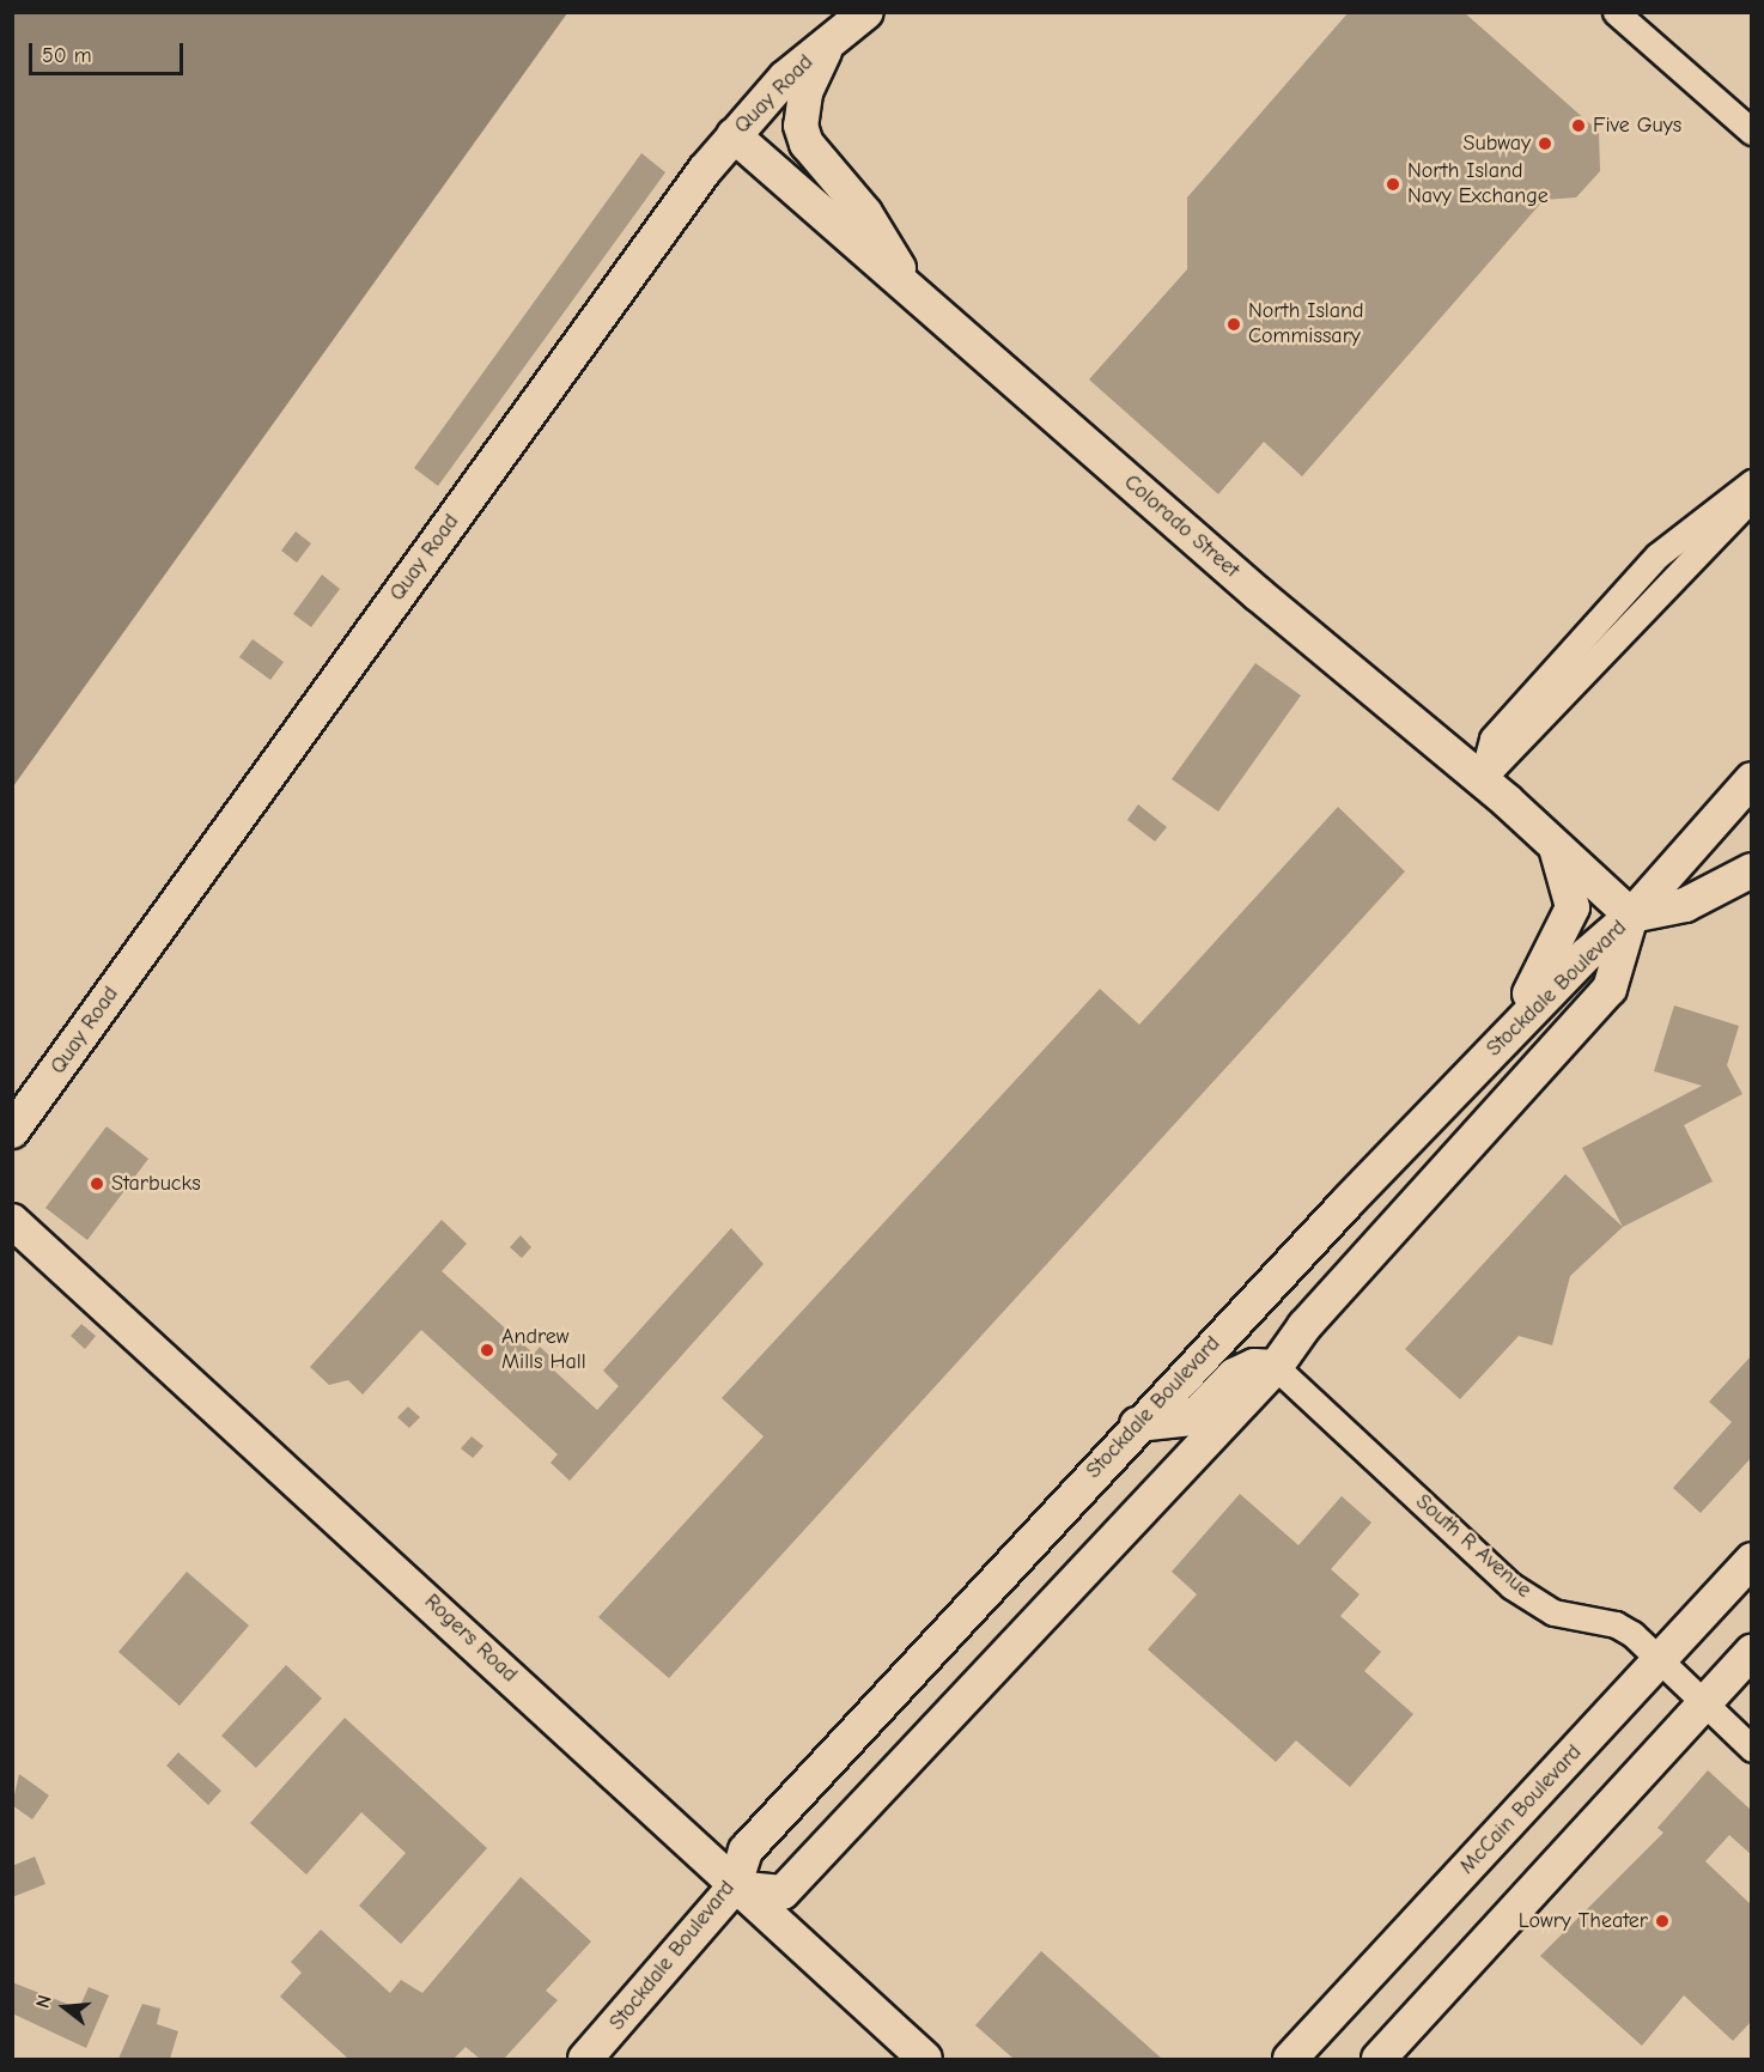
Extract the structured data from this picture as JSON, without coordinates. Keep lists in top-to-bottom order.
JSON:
{
  "streets": {
    "main road": [
      "Quay Road",
      "Colorado Street",
      "Stockdale Boulevard",
      "Rogers Road",
      "McCain Boulevard"
    ],
    "street": ["South R Avenue"]
  },
  "crossings": [
    ["Quay Road", "Colorado Street"],
    ["Colorado Street", "Stockdale Boulevard"],
    ["Stockdale Boulevard", "Rogers Road"],
    ["South R Avenue", "McCain Boulevard"]
  ],
  "places": [
    "Five Guys",
    "Subway",
    "North Island Navy Exchange",
    "North Island Commissary",
    "Starbucks",
    "Andrew Mills Hall",
    "Lowry Theater"
  ],
  "scale_bar": "50 m",
  "north": "left"
}
